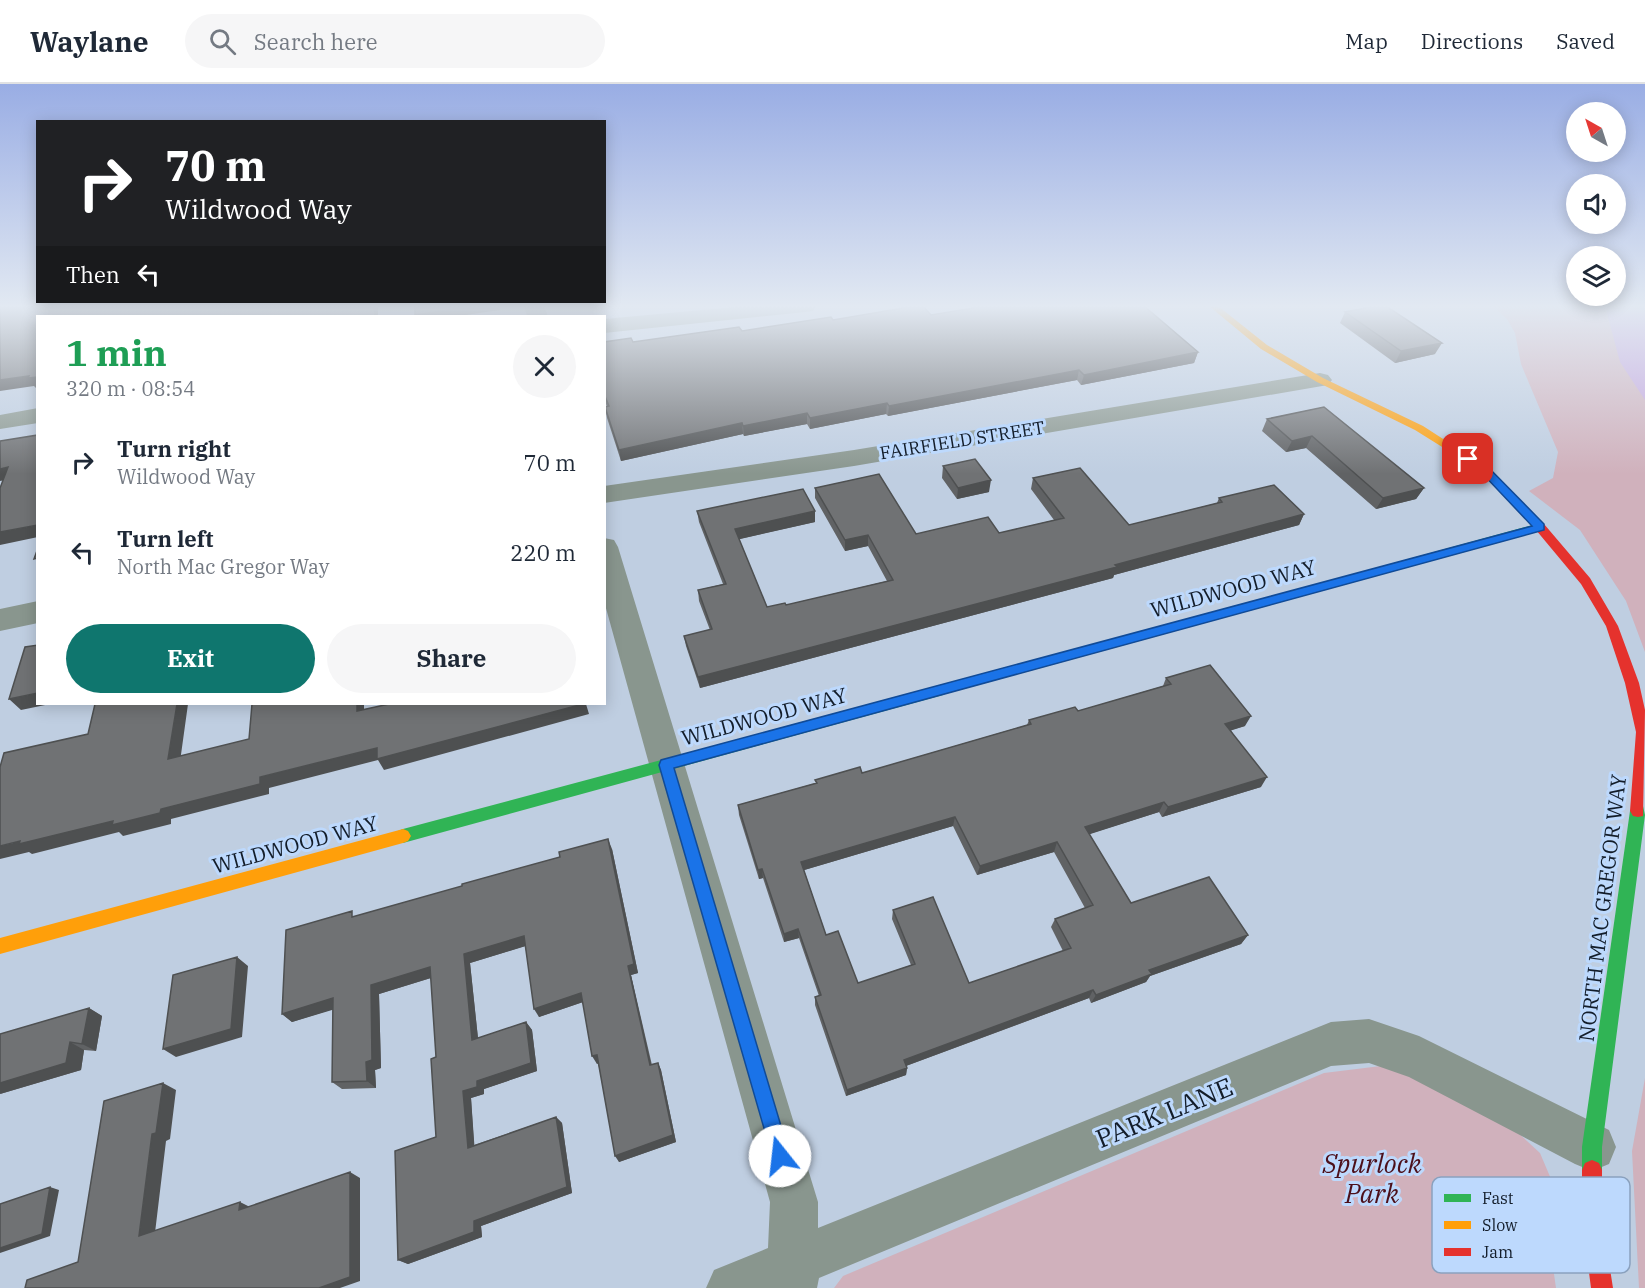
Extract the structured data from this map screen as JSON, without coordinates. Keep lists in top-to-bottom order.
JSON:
{
  "streets": {
    "street": [
      "FAIRFIELD STREET",
      "WILDWOOD WAY",
      "NORTH MAC GREGOR WAY",
      "PARK LANE"
    ]
  },
  "crossings": [
    ["FAIRFIELD STREET", "NORTH MAC GREGOR WAY"],
    ["WILDWOOD WAY", "NORTH MAC GREGOR WAY"],
    ["NORTH MAC GREGOR WAY", "PARK LANE"]
  ],
  "parks": ["Spurlock Park"],
  "legend": ["Fast", "Slow", "Jam"],
  "north": "top left",
  "page": {
    "header": "Waylane",
    "search": "Search here",
    "nav": ["Map", "Directions", "Saved"],
    "turn": ["70 m", "Wildwood Way"],
    "then": "Then",
    "heading": ["1 min", "320 m · 08:54"],
    "list": [
      {
        "name": "Turn right",
        "note": "Wildwood Way",
        "value": "70 m"
      },
      {
        "name": "Turn left",
        "note": "North Mac Gregor Way",
        "value": "220 m"
      }
    ],
    "buttons": ["Exit", "Share"]
  }
}
